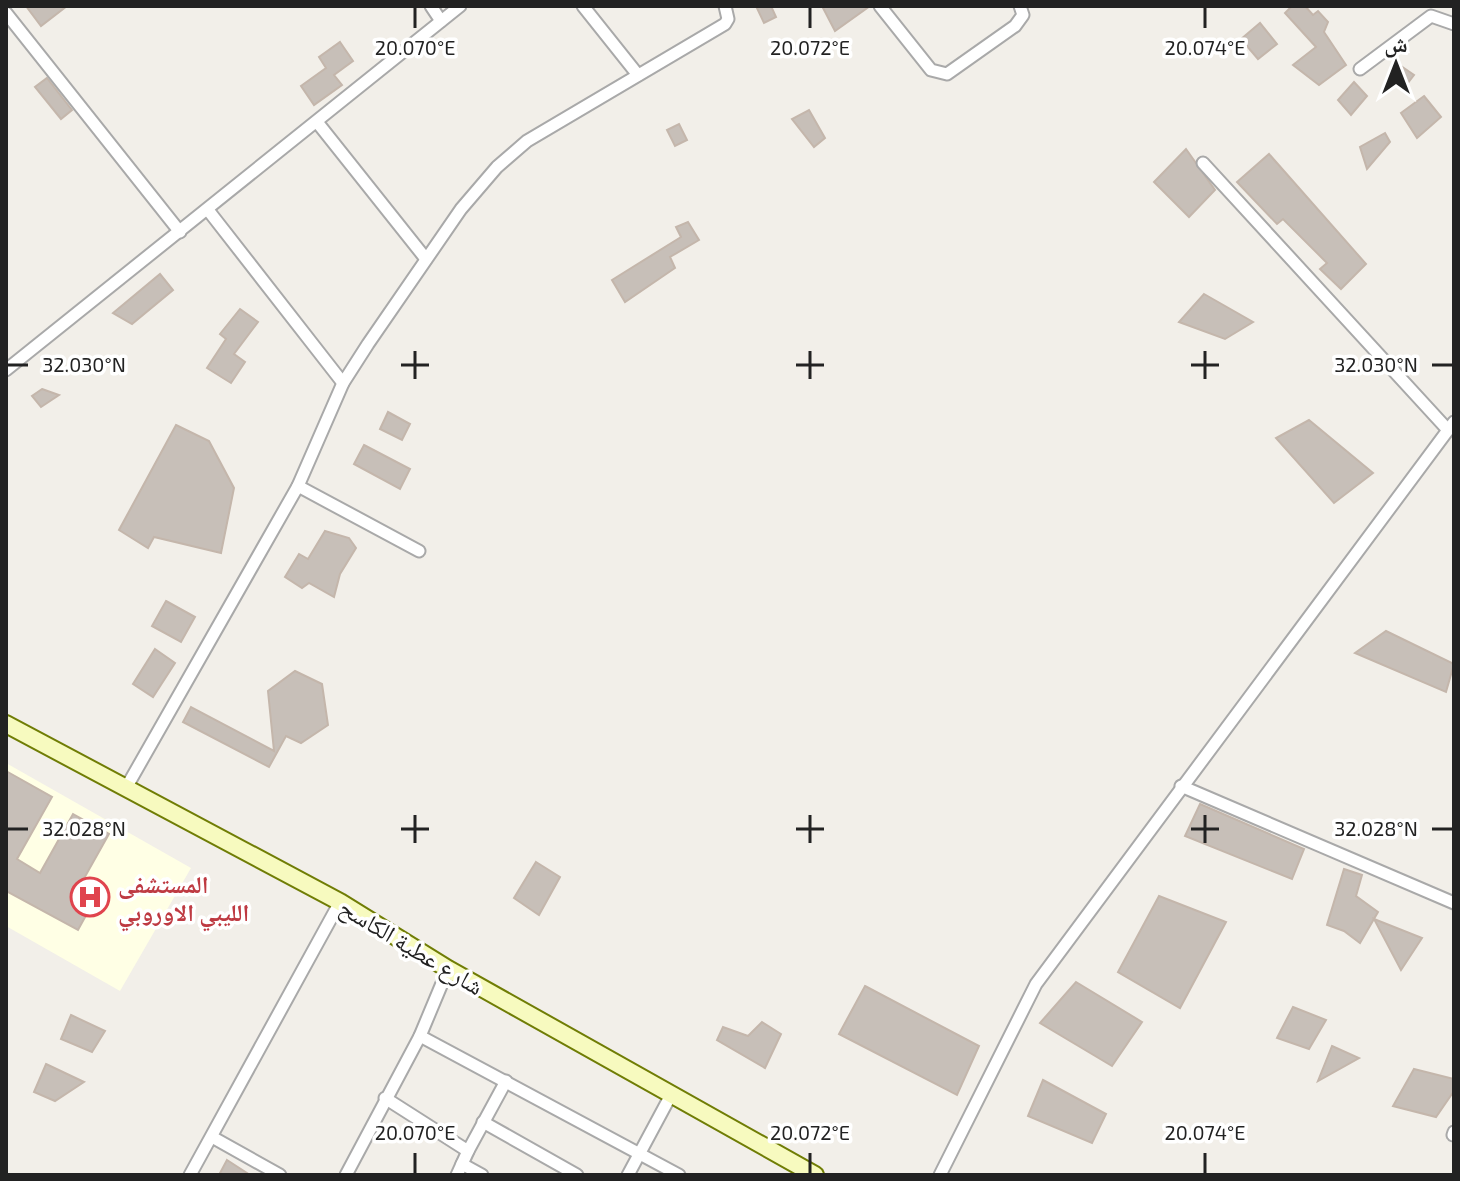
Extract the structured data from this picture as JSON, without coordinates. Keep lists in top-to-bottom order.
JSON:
{
  "streets": {
    "street": ["شارع عطية الكاسح"]
  },
  "places": {
    "hospital": ["المستشفی الليبي الاوروبي"]
  },
  "north": "top",
  "coordinates": [
    "20.070°E",
    "20.072°E",
    "20.074°E",
    "32.030°N",
    "32.028°N"
  ]
}
